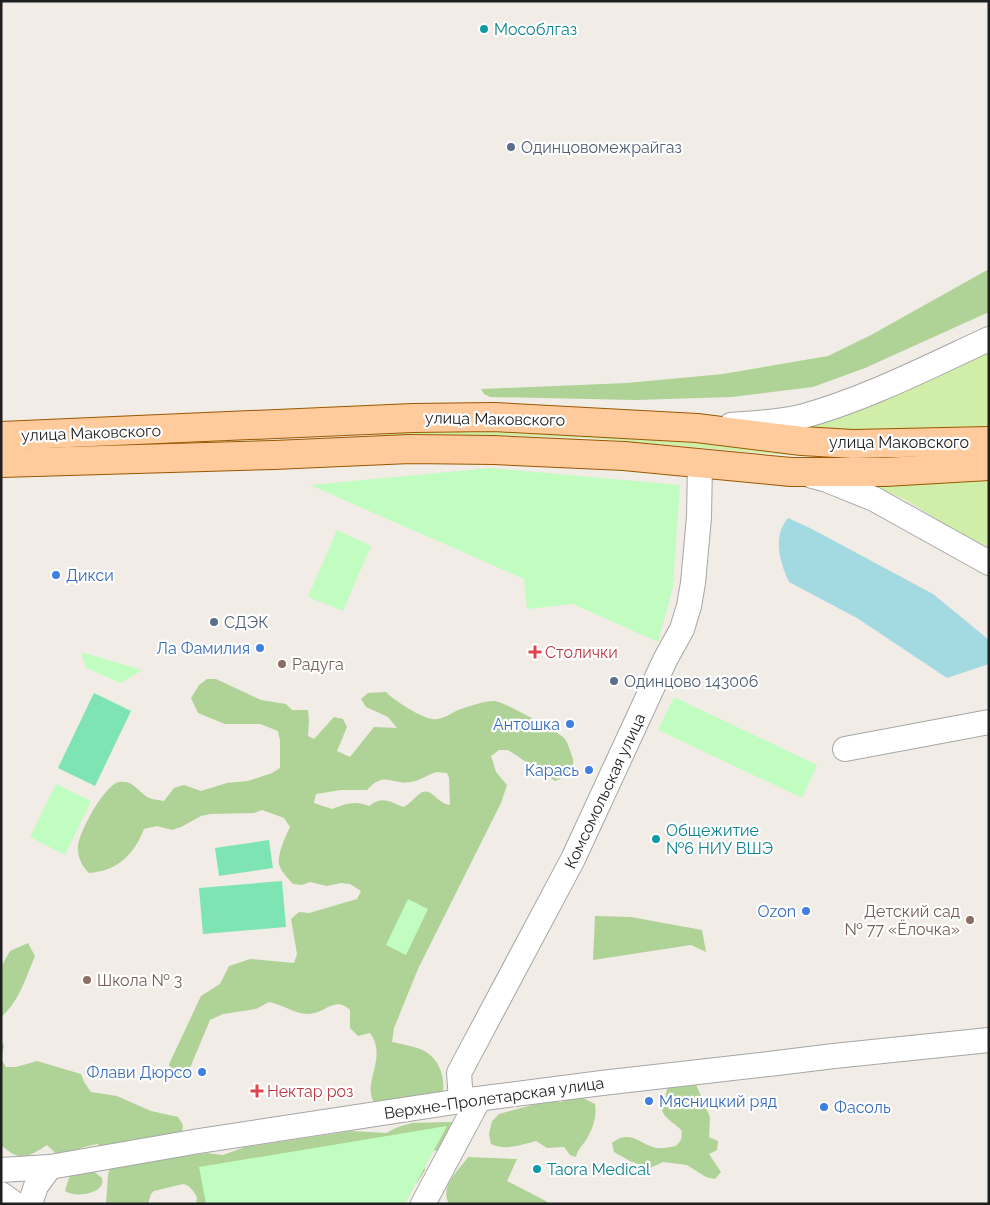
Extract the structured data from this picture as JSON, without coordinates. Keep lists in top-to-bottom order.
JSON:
{
  "streets": {
    "main road": ["улица Маковского"],
    "street": ["Комсомольская улица", "Верхне-Пролетарская улица"]
  },
  "crossings": [
    ["улица Маковского", "Комсомольская улица"],
    ["Комсомольская улица", "Верхне-Пролетарская улица"]
  ],
  "places": {
    "other": [
      "Мособлгаз",
      "Одинцовомежрайгаз",
      "Дикси",
      "СДЭК",
      "Ла Фамилия",
      "Радуга",
      "Одинцово 143006",
      "Антошка",
      "Карась",
      "Общежитие №6 НИУ ВШЭ",
      "Ozon",
      "Детский сад № 77 «Ёлочка»",
      "Школа № 3",
      "Флави Дюрсо",
      "Мясницкий ряд",
      "Фасоль",
      "Taora Medical"
    ],
    "health": ["Столички", "Нектар роз"]
  }
}
